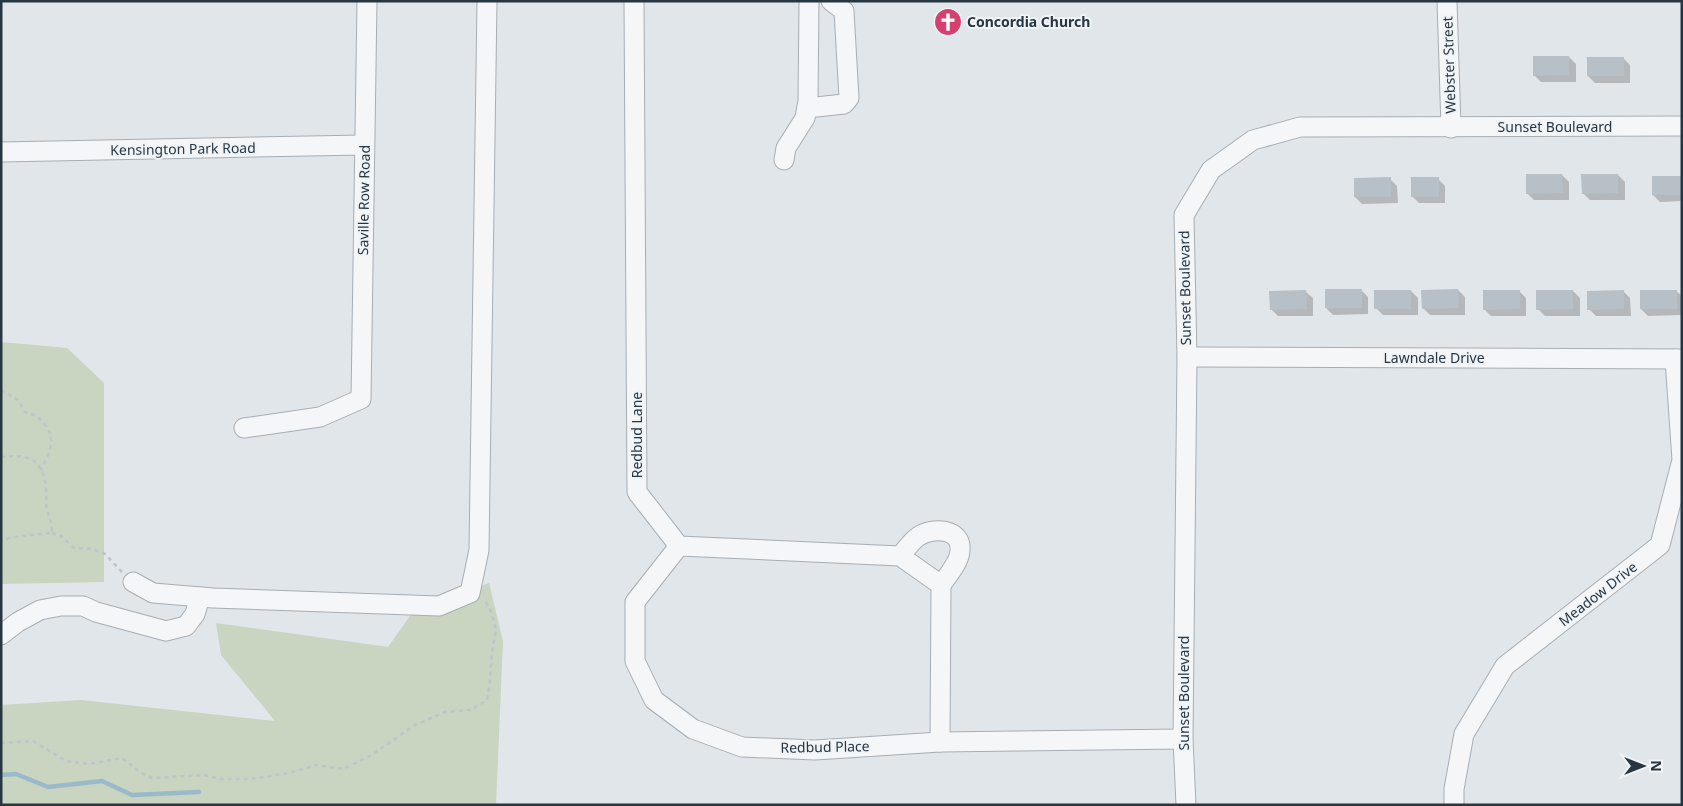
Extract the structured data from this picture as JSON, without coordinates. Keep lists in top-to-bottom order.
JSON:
{
  "streets": {
    "street": [
      "Webster Street",
      "Sunset Boulevard",
      "Kensington Park Road",
      "Saville Row Road",
      "Lawndale Drive",
      "Redbud Lane",
      "Meadow Drive",
      "Redbud Place"
    ]
  },
  "crossings": [
    ["Webster Street", "Sunset Boulevard"],
    ["Sunset Boulevard", "Lawndale Drive"],
    ["Sunset Boulevard", "Redbud Place"],
    ["Kensington Park Road", "Saville Row Road"],
    ["Lawndale Drive", "Meadow Drive"],
    ["Redbud Lane", "Redbud Place"]
  ],
  "places": {
    "church": ["Concordia Church"]
  },
  "north": "right"
}
